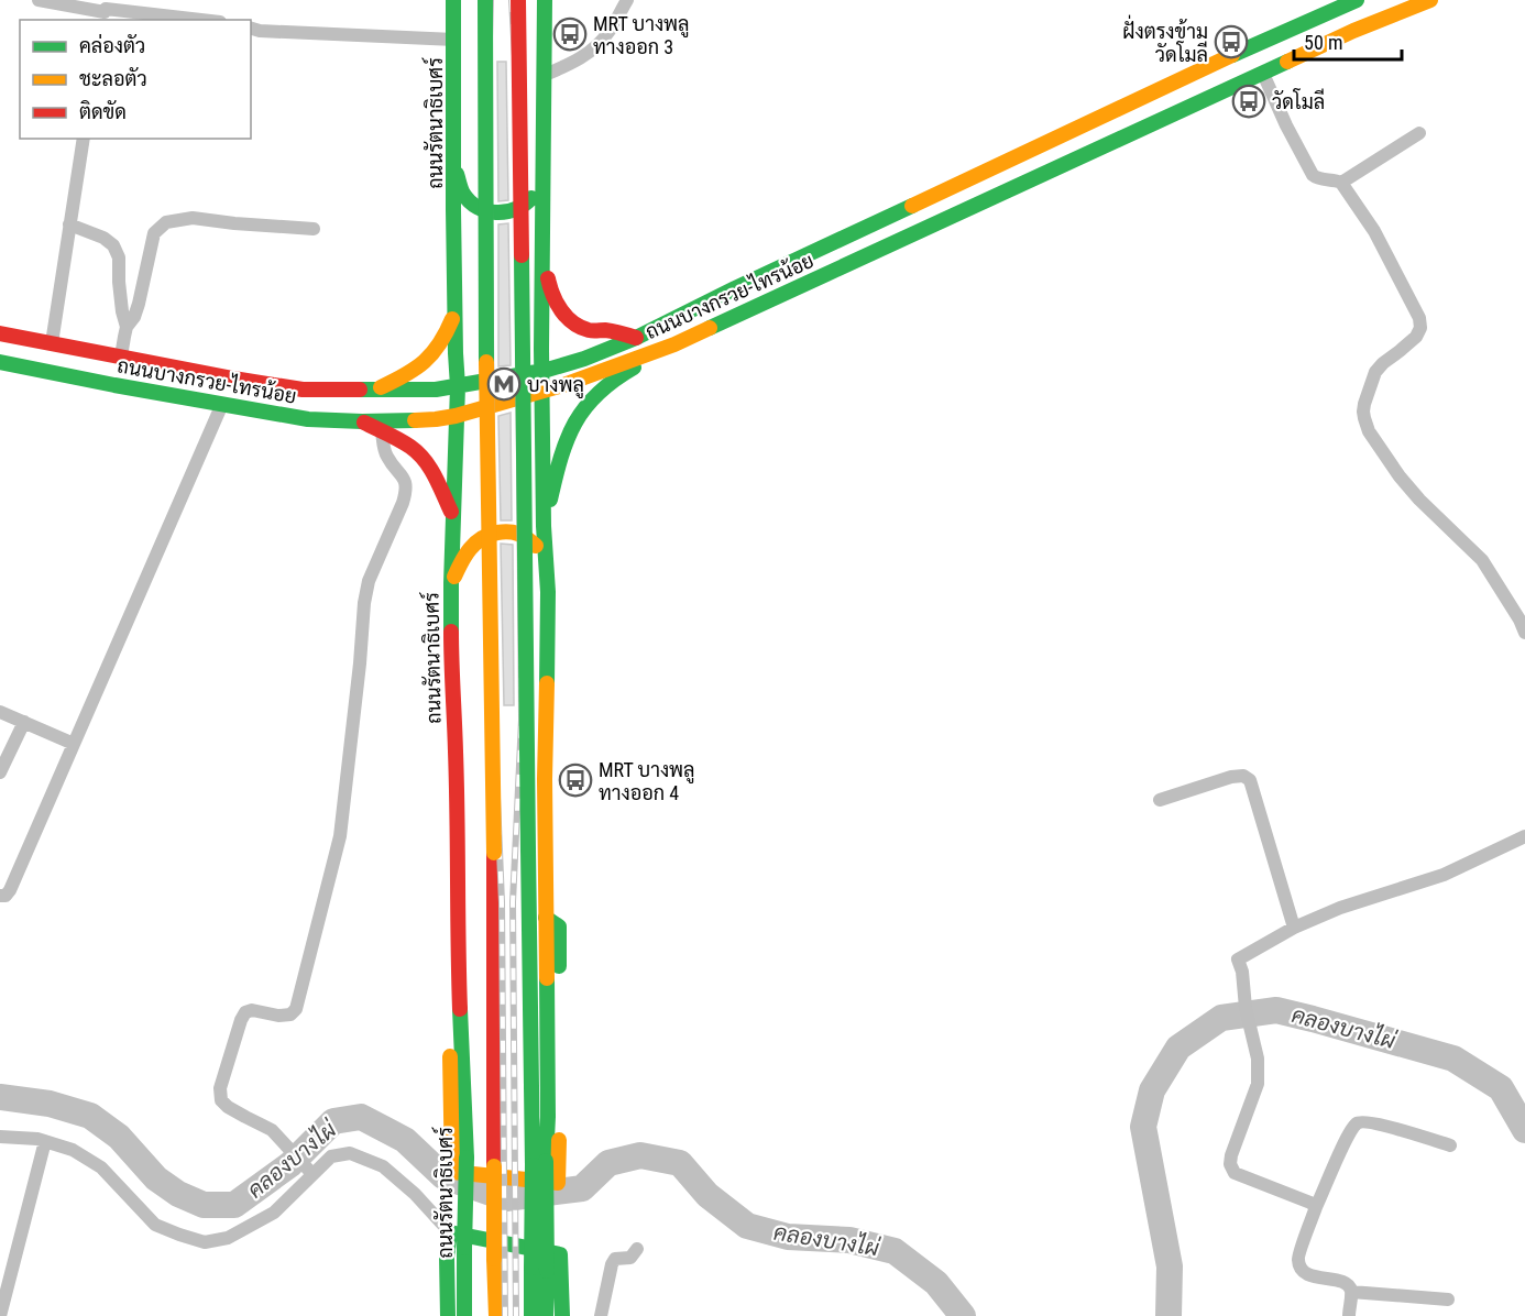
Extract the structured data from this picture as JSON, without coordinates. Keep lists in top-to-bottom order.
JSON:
{
  "streets": {
    "main road": ["ถนนรัตนาธิเบศร์", "ถนนบางกรวย-ไทรน้อย"]
  },
  "crossings": [
    ["ถนนรัตนาธิเบศร์", "ถนนบางกรวย-ไทรน้อย"]
  ],
  "water": ["คลองบางไผ่"],
  "places": {
    "bus stop": [
      "MRT บางพลู ทางออก 3",
      "ฝั่งตรงข้าม วัดโมลี",
      "วัดโมลี",
      "MRT บางพลู ทางออก 4"
    ],
    "metro station": ["บางพลู"]
  },
  "legend": ["คล่องตัว", "ชะลอตัว", "ติดขัด"],
  "scale_bar": "50 m"
}
